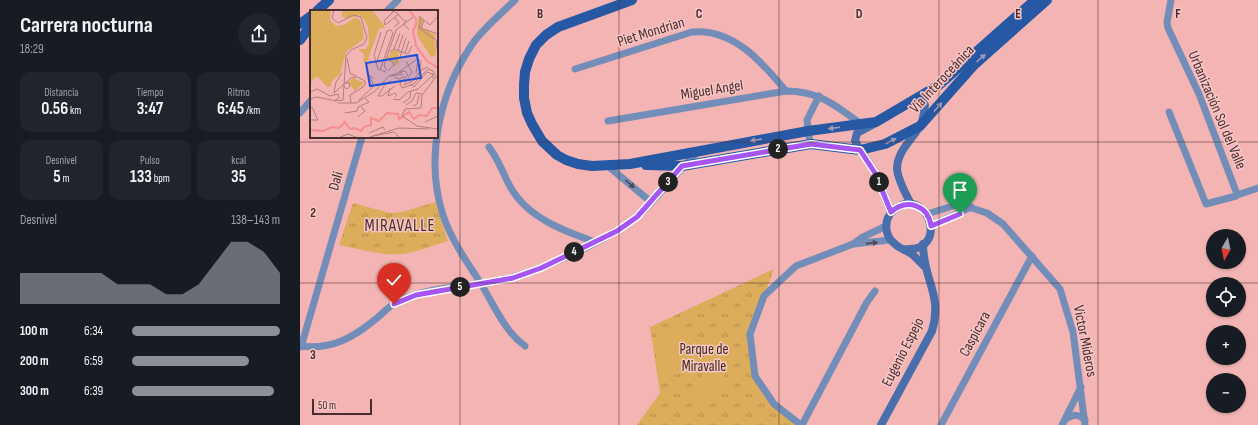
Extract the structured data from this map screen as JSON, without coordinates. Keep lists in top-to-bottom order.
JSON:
{
  "streets": {
    "main road": ["Vía Interoceánica"],
    "street": [
      "Piet Mondrian",
      "Miguel Angel",
      "Urbanización Sol del Valle",
      "Dali",
      "Caspicara",
      "Victor Mideros",
      "Eugenio Espejo"
    ]
  },
  "crossings": [
    ["Piet Mondrian", "Miguel Angel"],
    ["Vía Interoceánica", "Miguel Angel"],
    ["Caspicara", "Victor Mideros"],
    ["Victor Mideros", "Eugenio Espejo"]
  ],
  "districts": ["MIRAVALLE"],
  "parks": ["Parque de Miravalle"],
  "scale_bar": "50 m",
  "north": "bottom",
  "page": {
    "heading": ["Carrera nocturna", "18:29"],
    "stats": [
      ["Distancia", "0.56 km"],
      ["Tiempo", "3:47"],
      ["Ritmo", "6:45 /km"],
      ["Desnivel", "5 m"],
      ["Pulso", "133 bpm"],
      ["kcal", "35"]
    ],
    "pins": [
      "2",
      "1",
      "3",
      "4",
      "5"
    ],
    "chart": ["Desnivel", "138–143 m"],
    "map_buttons": ["+", "−"],
    "list": [
      {
        "name": "100 m",
        "note": "6:34"
      },
      {
        "name": "200 m",
        "note": "6:59"
      },
      {
        "name": "300 m",
        "note": "6:39"
      }
    ],
    "scale": "50 m"
  },
  "grid": {
    "columns": [
      "B",
      "C",
      "D",
      "E",
      "F"
    ],
    "rows": ["2", "3"]
  }
}
